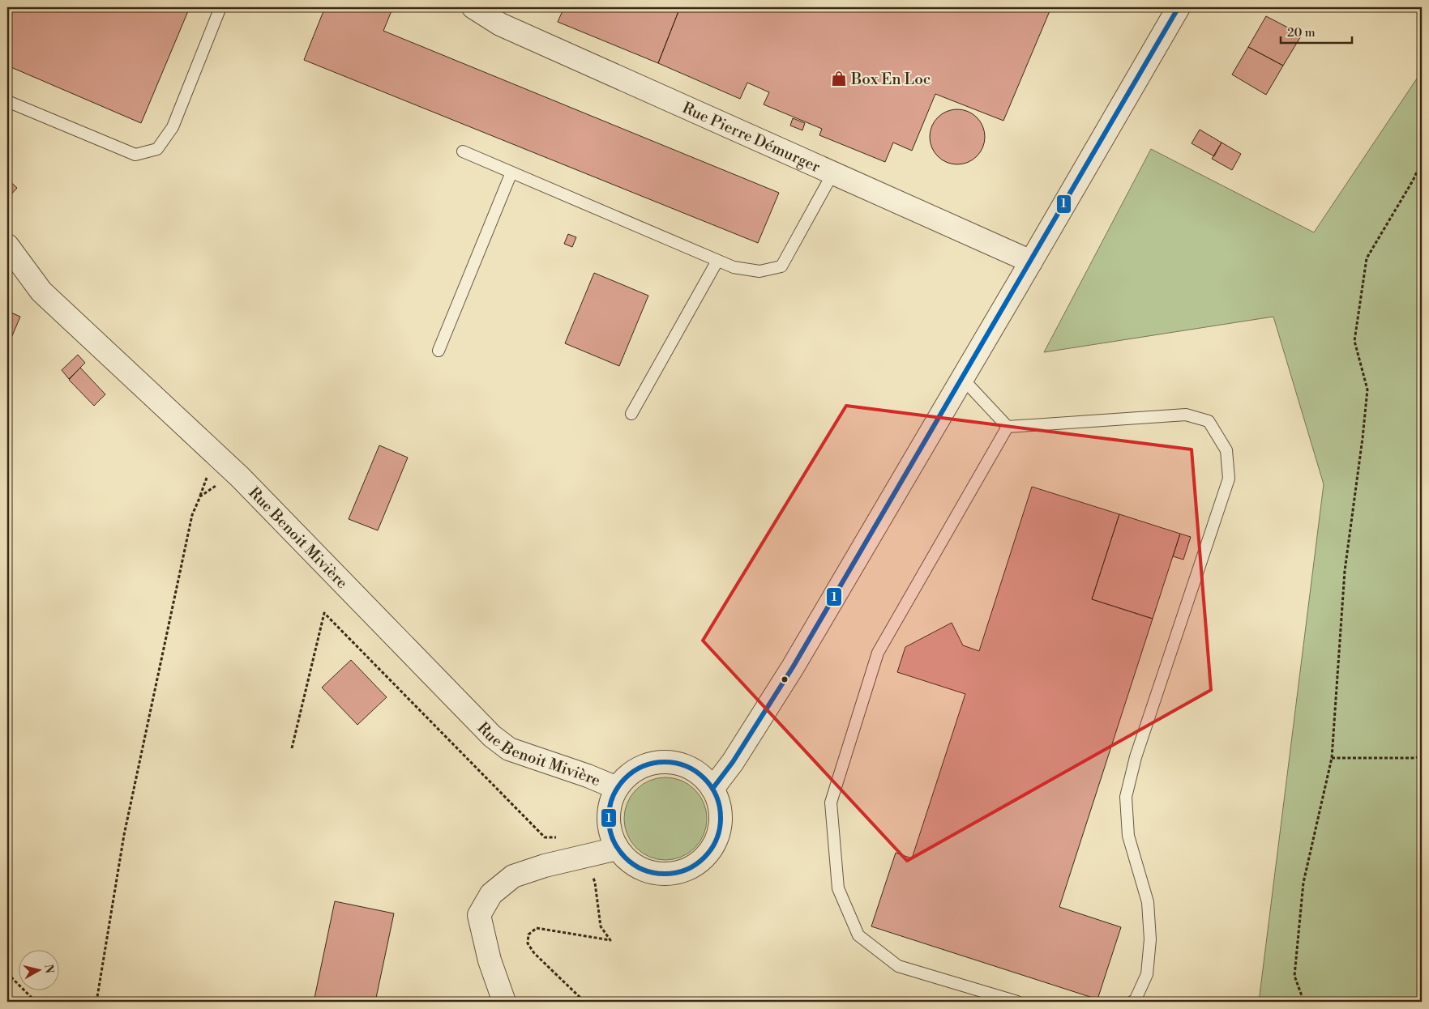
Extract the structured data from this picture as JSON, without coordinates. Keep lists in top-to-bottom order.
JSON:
{
  "streets": {
    "street": ["Rue Pierre Démurger", "Rue Benoit Mivière"]
  },
  "places": {
    "shop": ["Box En Loc"]
  },
  "lines": ["transit line 1"],
  "scale_bar": "20 m",
  "north": "right"
}
